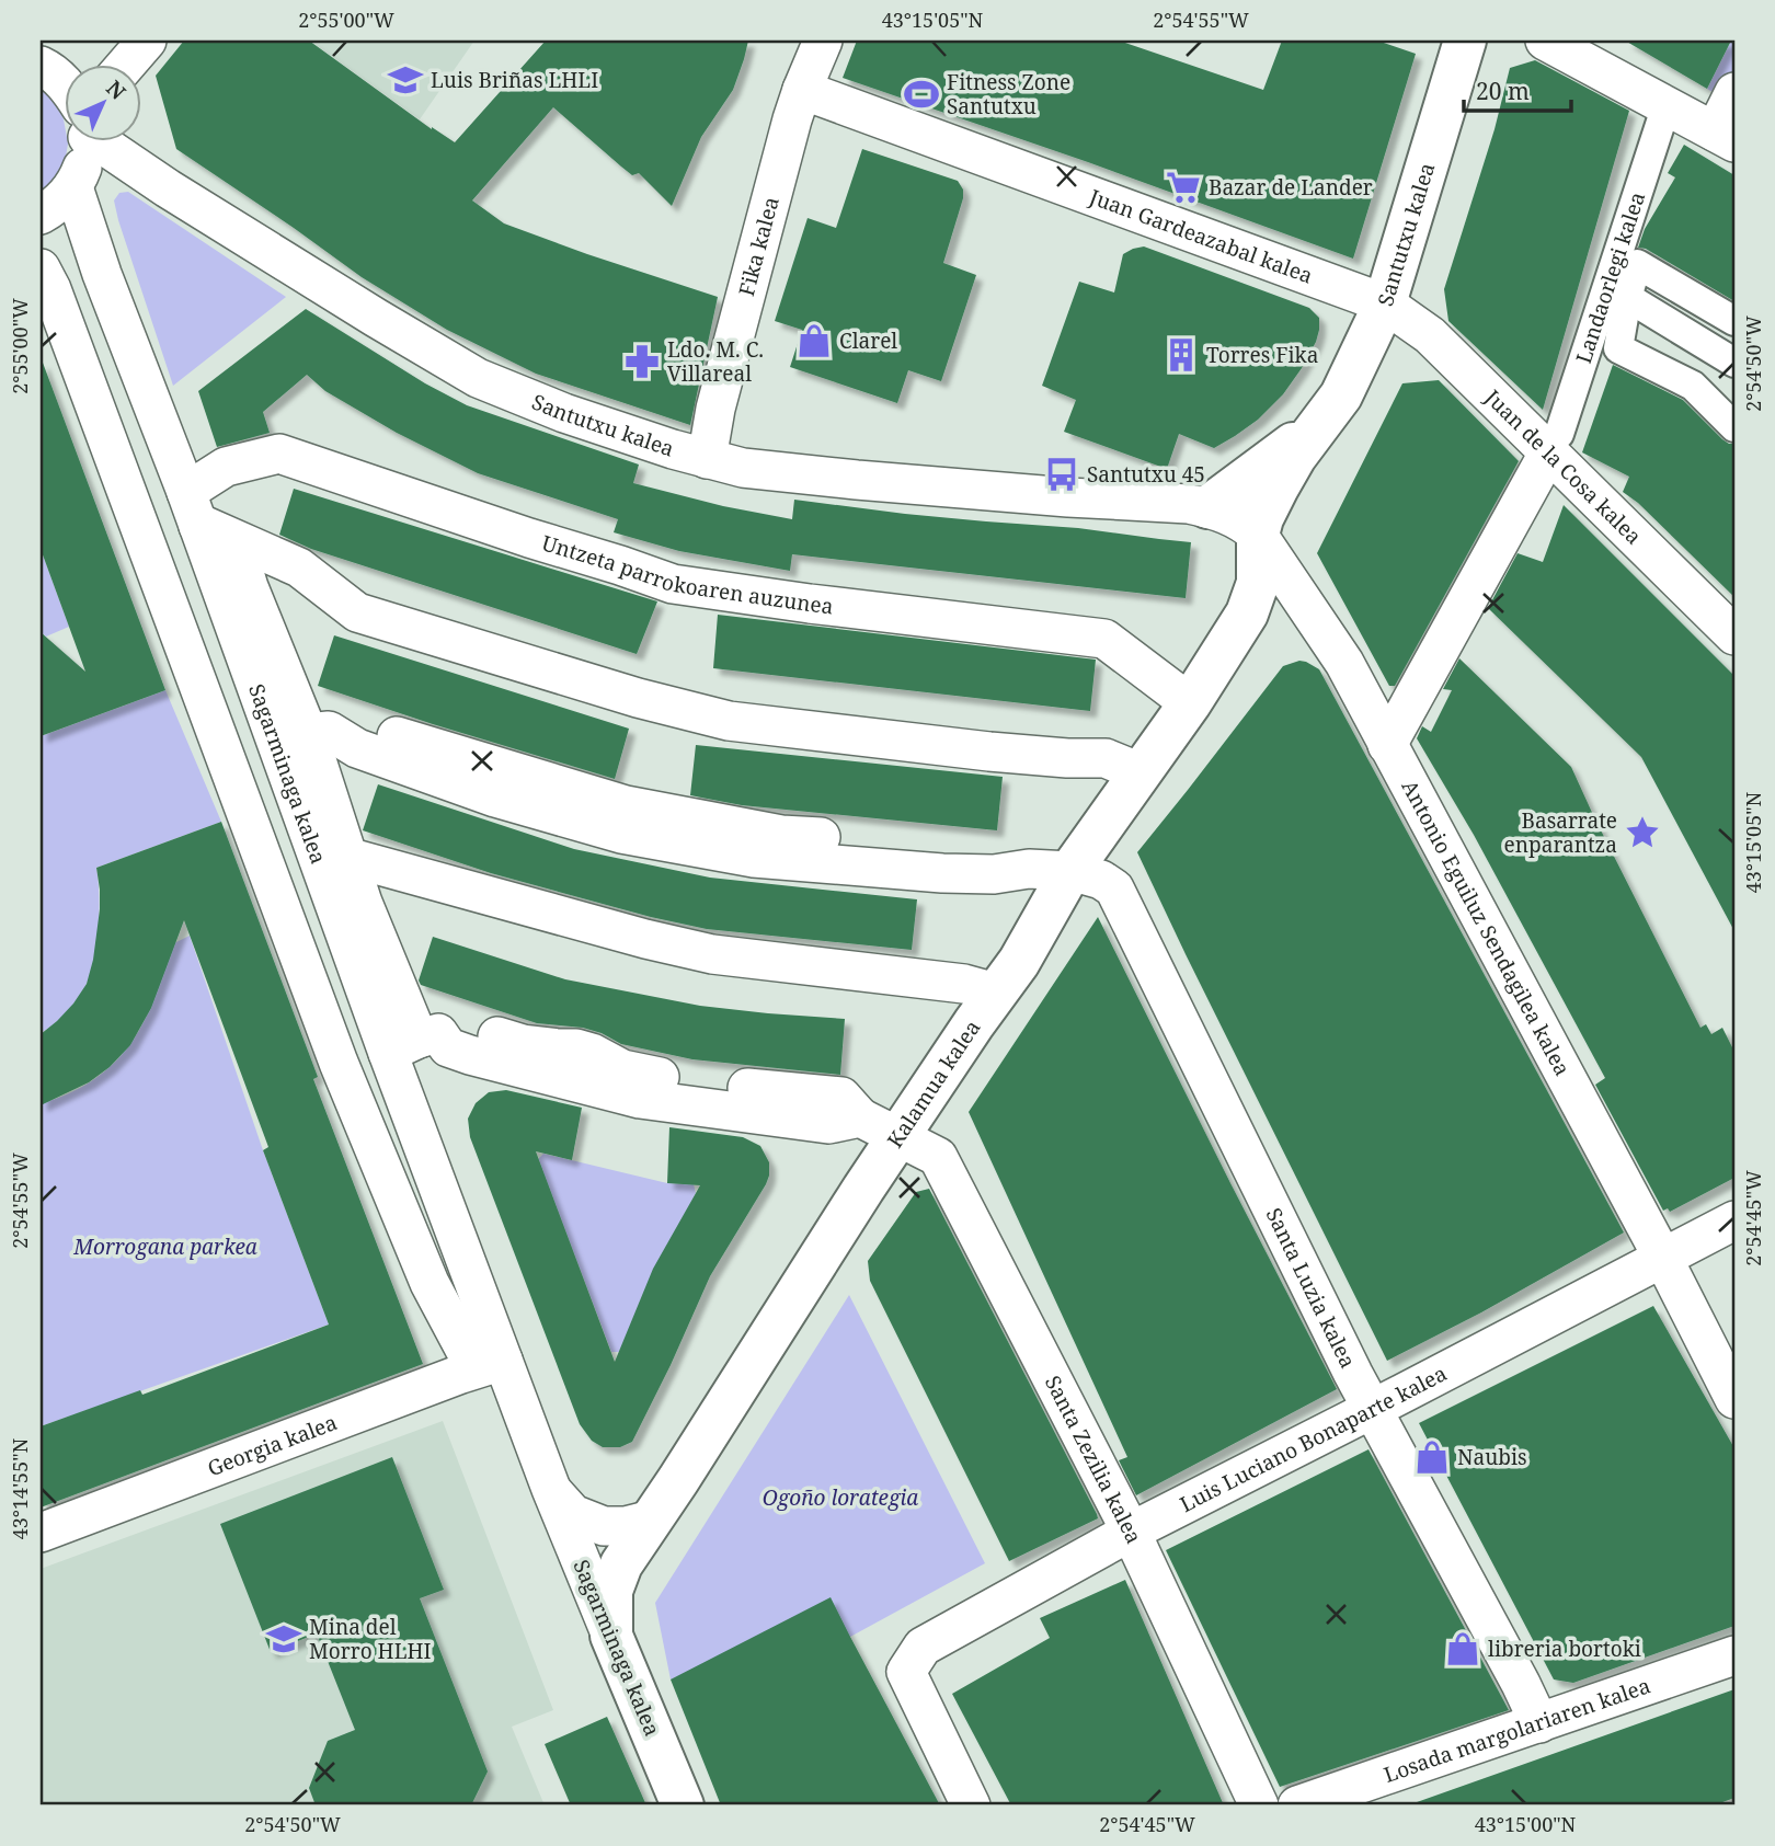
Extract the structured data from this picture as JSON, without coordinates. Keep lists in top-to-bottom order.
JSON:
{
  "streets": {
    "street": [
      "Santutxu kalea",
      "Juan Gardeazabal kalea",
      "Fika kalea",
      "Landaorlegi kalea",
      "Juan de la Cosa kalea",
      "Untzeta parrokoaren auzunea",
      "Sagarminaga kalea",
      "Antonio Eguiluz Sendagilea kalea",
      "Kalamua kalea",
      "Santa Luzia kalea",
      "Luis Luciano Bonaparte kalea",
      "Georgia kalea",
      "Santa Zezilia kalea",
      "Losada margolariaren kalea"
    ]
  },
  "crossings": [
    ["Santutxu kalea", "Juan Gardeazabal kalea"],
    ["Santutxu kalea", "Fika kalea"],
    ["Santutxu kalea", "Juan de la Cosa kalea"],
    ["Santutxu kalea", "Antonio Eguiluz Sendagilea kalea"],
    ["Santutxu kalea", "Kalamua kalea"],
    ["Juan Gardeazabal kalea", "Fika kalea"],
    ["Juan Gardeazabal kalea", "Juan de la Cosa kalea"],
    ["Landaorlegi kalea", "Juan de la Cosa kalea"],
    ["Landaorlegi kalea", "Antonio Eguiluz Sendagilea kalea"],
    ["Untzeta parrokoaren auzunea", "Sagarminaga kalea"],
    ["Untzeta parrokoaren auzunea", "Kalamua kalea"],
    ["Sagarminaga kalea", "Kalamua kalea"],
    ["Sagarminaga kalea", "Georgia kalea"],
    ["Antonio Eguiluz Sendagilea kalea", "Kalamua kalea"],
    ["Antonio Eguiluz Sendagilea kalea", "Luis Luciano Bonaparte kalea"],
    ["Kalamua kalea", "Santa Luzia kalea"],
    ["Kalamua kalea", "Santa Zezilia kalea"],
    ["Santa Luzia kalea", "Luis Luciano Bonaparte kalea"],
    ["Santa Luzia kalea", "Losada margolariaren kalea"],
    ["Luis Luciano Bonaparte kalea", "Santa Zezilia kalea"]
  ],
  "parks": ["Morrogana parkea", "Ogoño lorategia"],
  "places": {
    "school or university": ["Luis Briñas LHLI", "Mina del Morro HLHI"],
    "sports": ["Fitness Zone Santutxu"],
    "supermarket": ["Bazar de Lander"],
    "shop": ["Clarel", "Naubis", "libreria bortoki"],
    "building": ["Torres Fika"],
    "pharmacy": ["Ldo. M. C. Villareal"],
    "bus stop": ["Santutxu 45"],
    "place": ["Basarrate enparantza"]
  },
  "scale_bar": "20 m",
  "north": "top right",
  "coordinates": [
    "2°55'00\"W",
    "43°15'05\"N",
    "2°54'55\"W",
    "2°54'50\"W",
    "2°54'45\"W",
    "43°14'55\"N",
    "43°15'00\"N"
  ]
}
